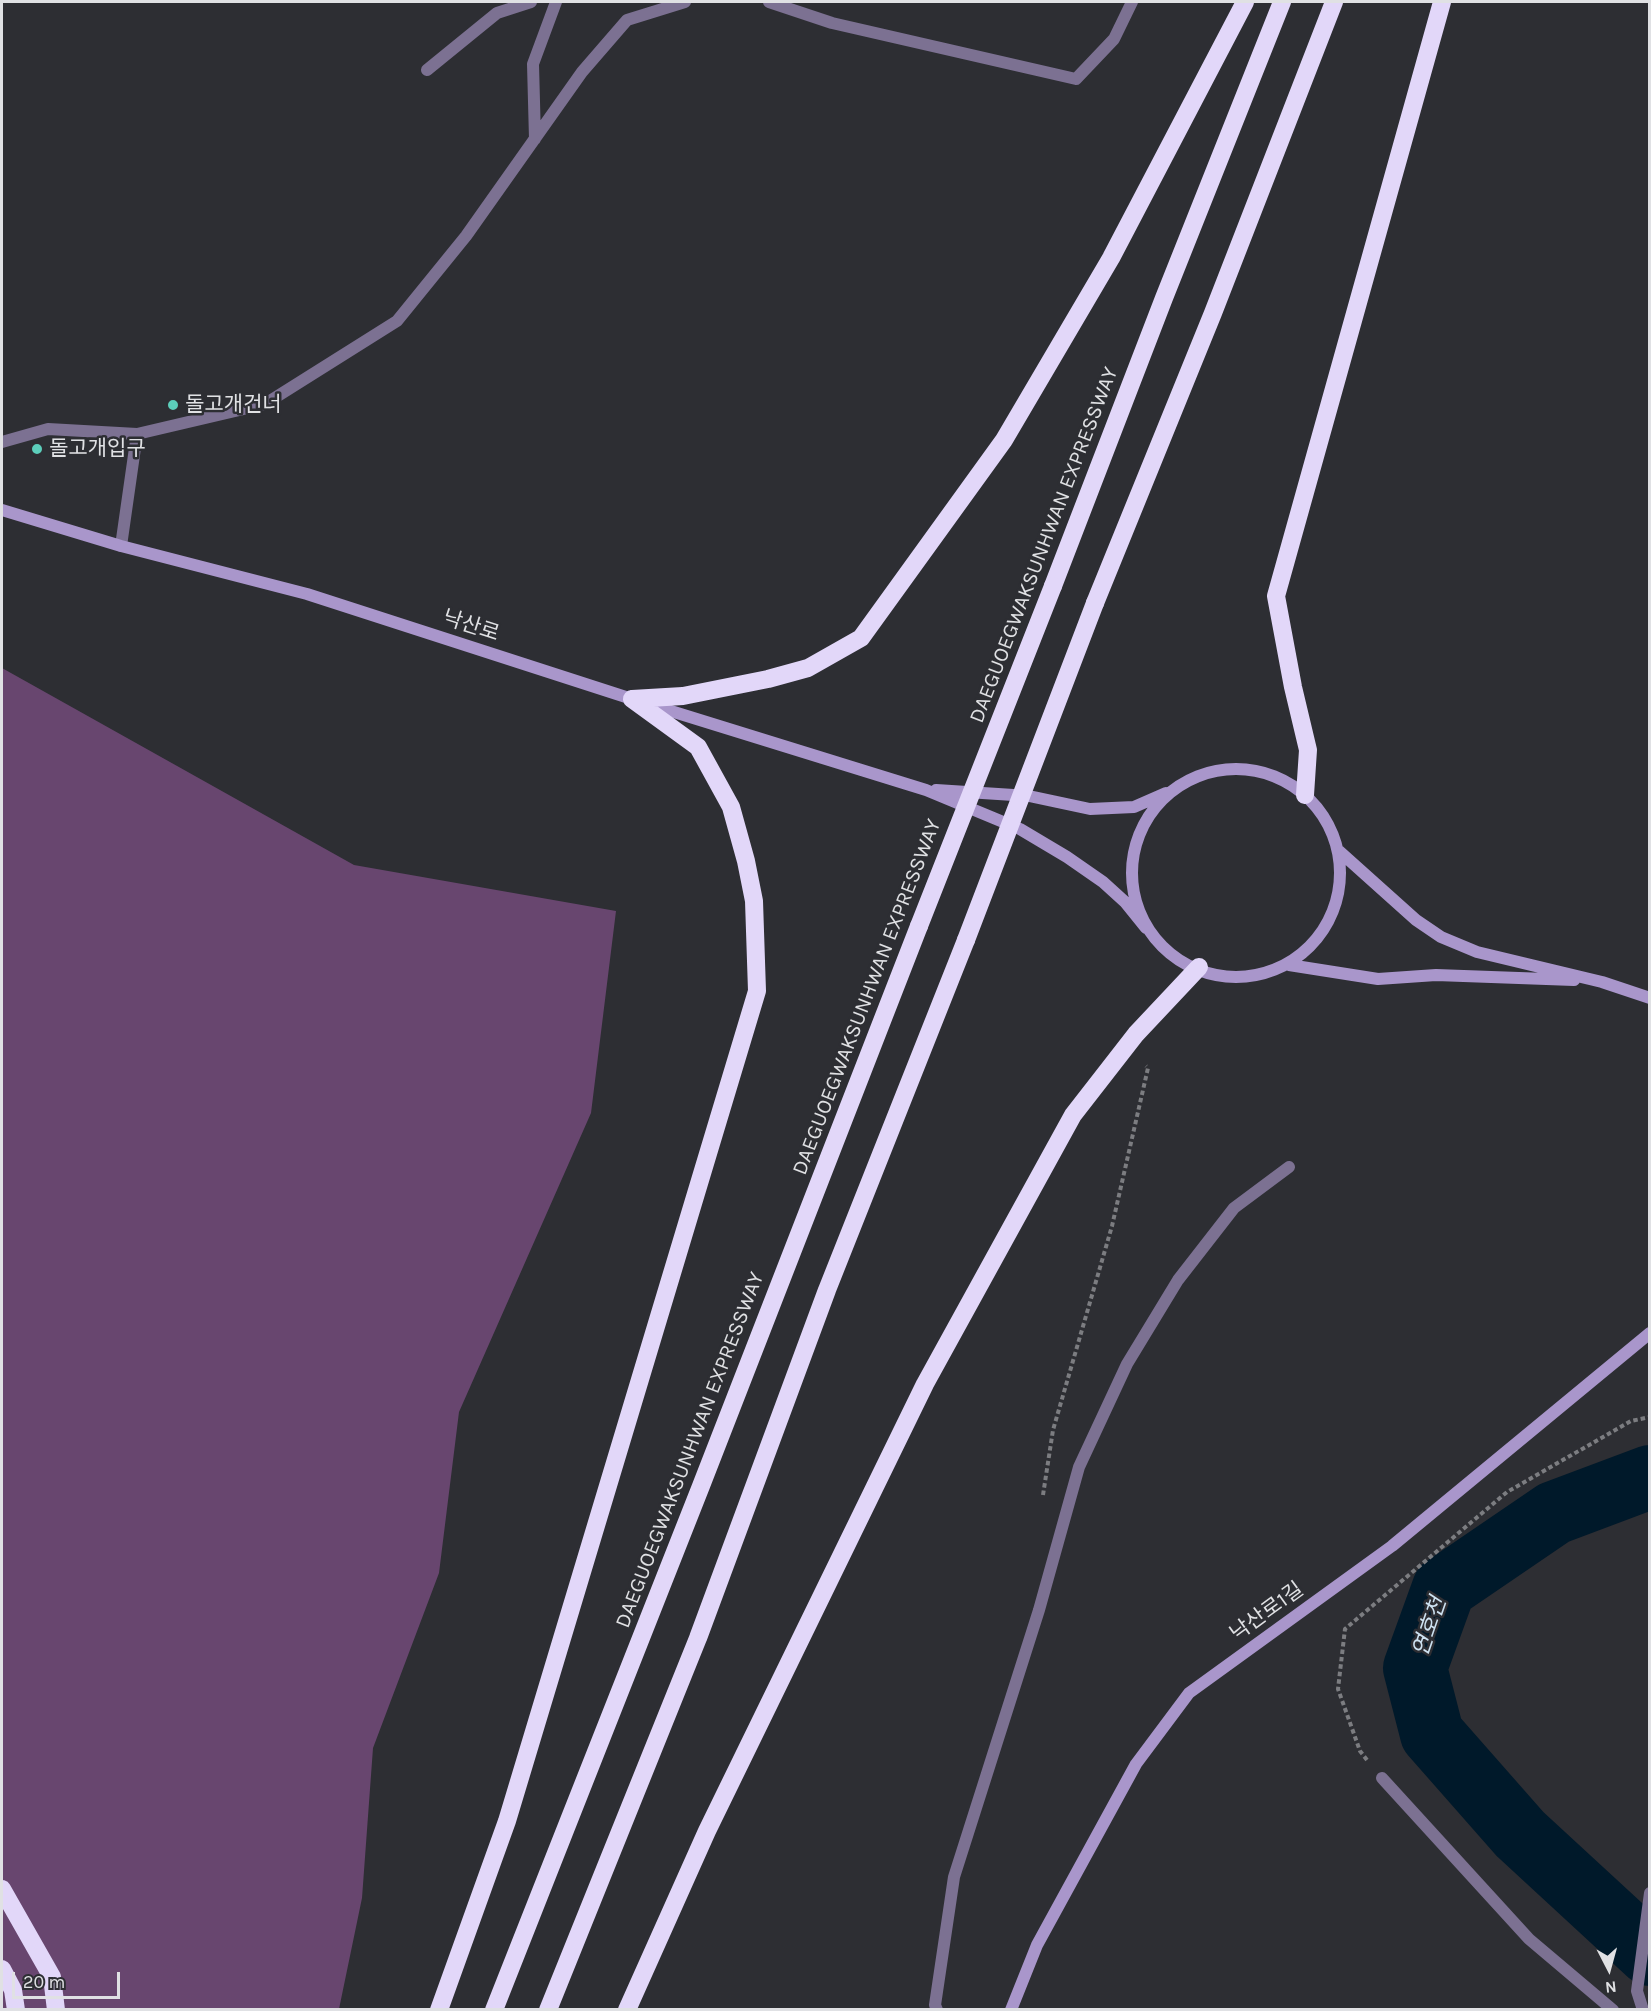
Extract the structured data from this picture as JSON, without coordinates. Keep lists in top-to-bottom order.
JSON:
{
  "streets": {
    "highway": ["DAEGUOEGWAKSUNHWAN EXPRESSWAY"],
    "main road": ["낙산로", "낙산로1길"]
  },
  "water": ["연호천"],
  "places": ["돌고개건너", "돌고개입구"],
  "scale_bar": "20 m",
  "north": "bottom"
}
